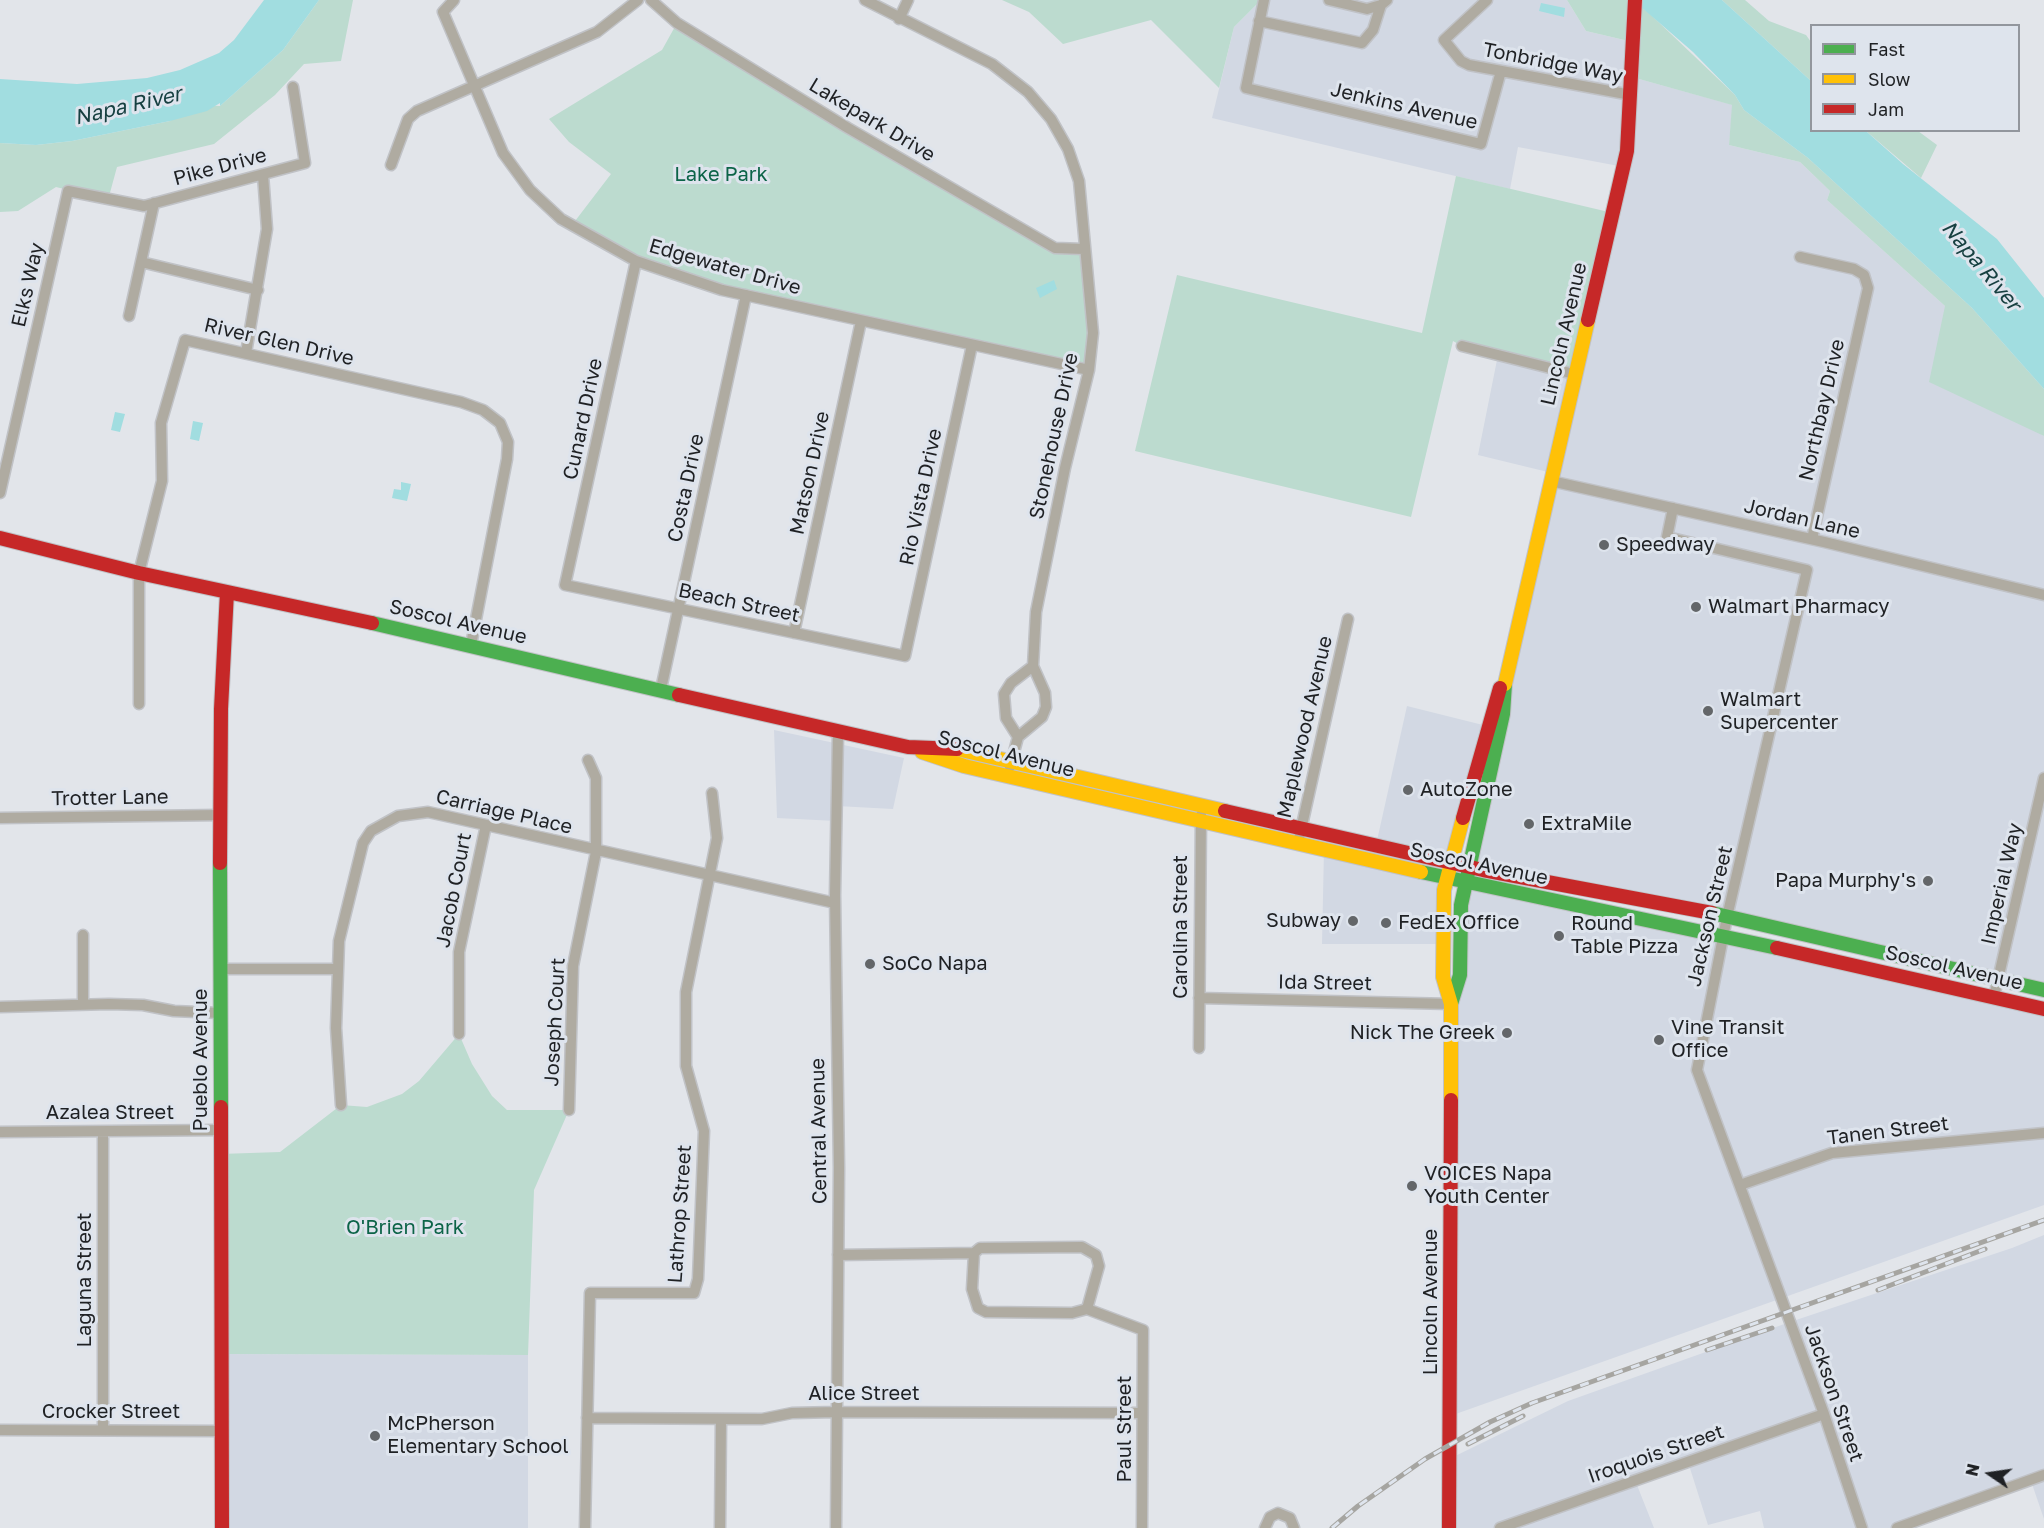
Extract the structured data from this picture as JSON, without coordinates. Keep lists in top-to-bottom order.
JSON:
{
  "streets": {
    "main road": ["Lincoln Avenue", "Soscol Avenue", "Pueblo Avenue"],
    "street": [
      "Tonbridge Way",
      "Jenkins Avenue",
      "Lakepark Drive",
      "Pike Drive",
      "Edgewater Drive",
      "Elks Way",
      "River Glen Drive",
      "Northbay Drive",
      "Cunard Drive",
      "Stonehouse Drive",
      "Matson Drive",
      "Costa Drive",
      "Rio Vista Drive",
      "Jordan Lane",
      "Beach Street",
      "Maplewood Avenue",
      "Trotter Lane",
      "Carriage Place",
      "Imperial Way",
      "Jacob Court",
      "Jackson Street",
      "Carolina Street",
      "Ida Street",
      "Joseph Court",
      "Azalea Street",
      "Central Avenue",
      "Tanen Street",
      "Lathrop Street",
      "Laguna Street",
      "Alice Street",
      "Crocker Street",
      "Paul Street",
      "Iroquois Street"
    ]
  },
  "crossings": [
    ["Tonbridge Way", "Jenkins Avenue"],
    ["Tonbridge Way", "Lincoln Avenue"],
    ["Lakepark Drive", "Stonehouse Drive"],
    ["Pike Drive", "Elks Way"],
    ["Edgewater Drive", "Cunard Drive"],
    ["Edgewater Drive", "Stonehouse Drive"],
    ["Edgewater Drive", "Matson Drive"],
    ["Edgewater Drive", "Costa Drive"],
    ["Edgewater Drive", "Rio Vista Drive"],
    ["Lincoln Avenue", "Jordan Lane"],
    ["Lincoln Avenue", "Soscol Avenue"],
    ["Lincoln Avenue", "Ida Street"],
    ["River Glen Drive", "Soscol Avenue"],
    ["Northbay Drive", "Jordan Lane"],
    ["Cunard Drive", "Beach Street"],
    ["Matson Drive", "Beach Street"],
    ["Costa Drive", "Beach Street"],
    ["Costa Drive", "Soscol Avenue"],
    ["Rio Vista Drive", "Beach Street"],
    ["Jordan Lane", "Jackson Street"],
    ["Soscol Avenue", "Maplewood Avenue"],
    ["Soscol Avenue", "Imperial Way"],
    ["Soscol Avenue", "Jackson Street"],
    ["Soscol Avenue", "Carolina Street"],
    ["Soscol Avenue", "Pueblo Avenue"],
    ["Soscol Avenue", "Central Avenue"],
    ["Trotter Lane", "Pueblo Avenue"],
    ["Carriage Place", "Jacob Court"],
    ["Carriage Place", "Joseph Court"],
    ["Carriage Place", "Central Avenue"],
    ["Carriage Place", "Lathrop Street"],
    ["Jackson Street", "Tanen Street"],
    ["Jackson Street", "Iroquois Street"],
    ["Carolina Street", "Ida Street"],
    ["Pueblo Avenue", "Azalea Street"],
    ["Pueblo Avenue", "Crocker Street"],
    ["Azalea Street", "Laguna Street"],
    ["Central Avenue", "Alice Street"],
    ["Lathrop Street", "Alice Street"],
    ["Laguna Street", "Crocker Street"],
    ["Alice Street", "Paul Street"]
  ],
  "water": ["Napa River"],
  "parks": ["Lake Park", "O'Brien Park"],
  "places": [
    "Speedway",
    "Walmart Pharmacy",
    "Walmart Supercenter",
    "AutoZone",
    "ExtraMile",
    "Papa Murphy's",
    "Subway",
    "FedEx Office",
    "Round Table Pizza",
    "SoCo Napa",
    "Nick The Greek",
    "Vine Transit Office",
    "VOICES Napa Youth Center",
    "McPherson Elementary School"
  ],
  "legend": ["Fast", "Slow", "Jam"],
  "north": "left"
}
